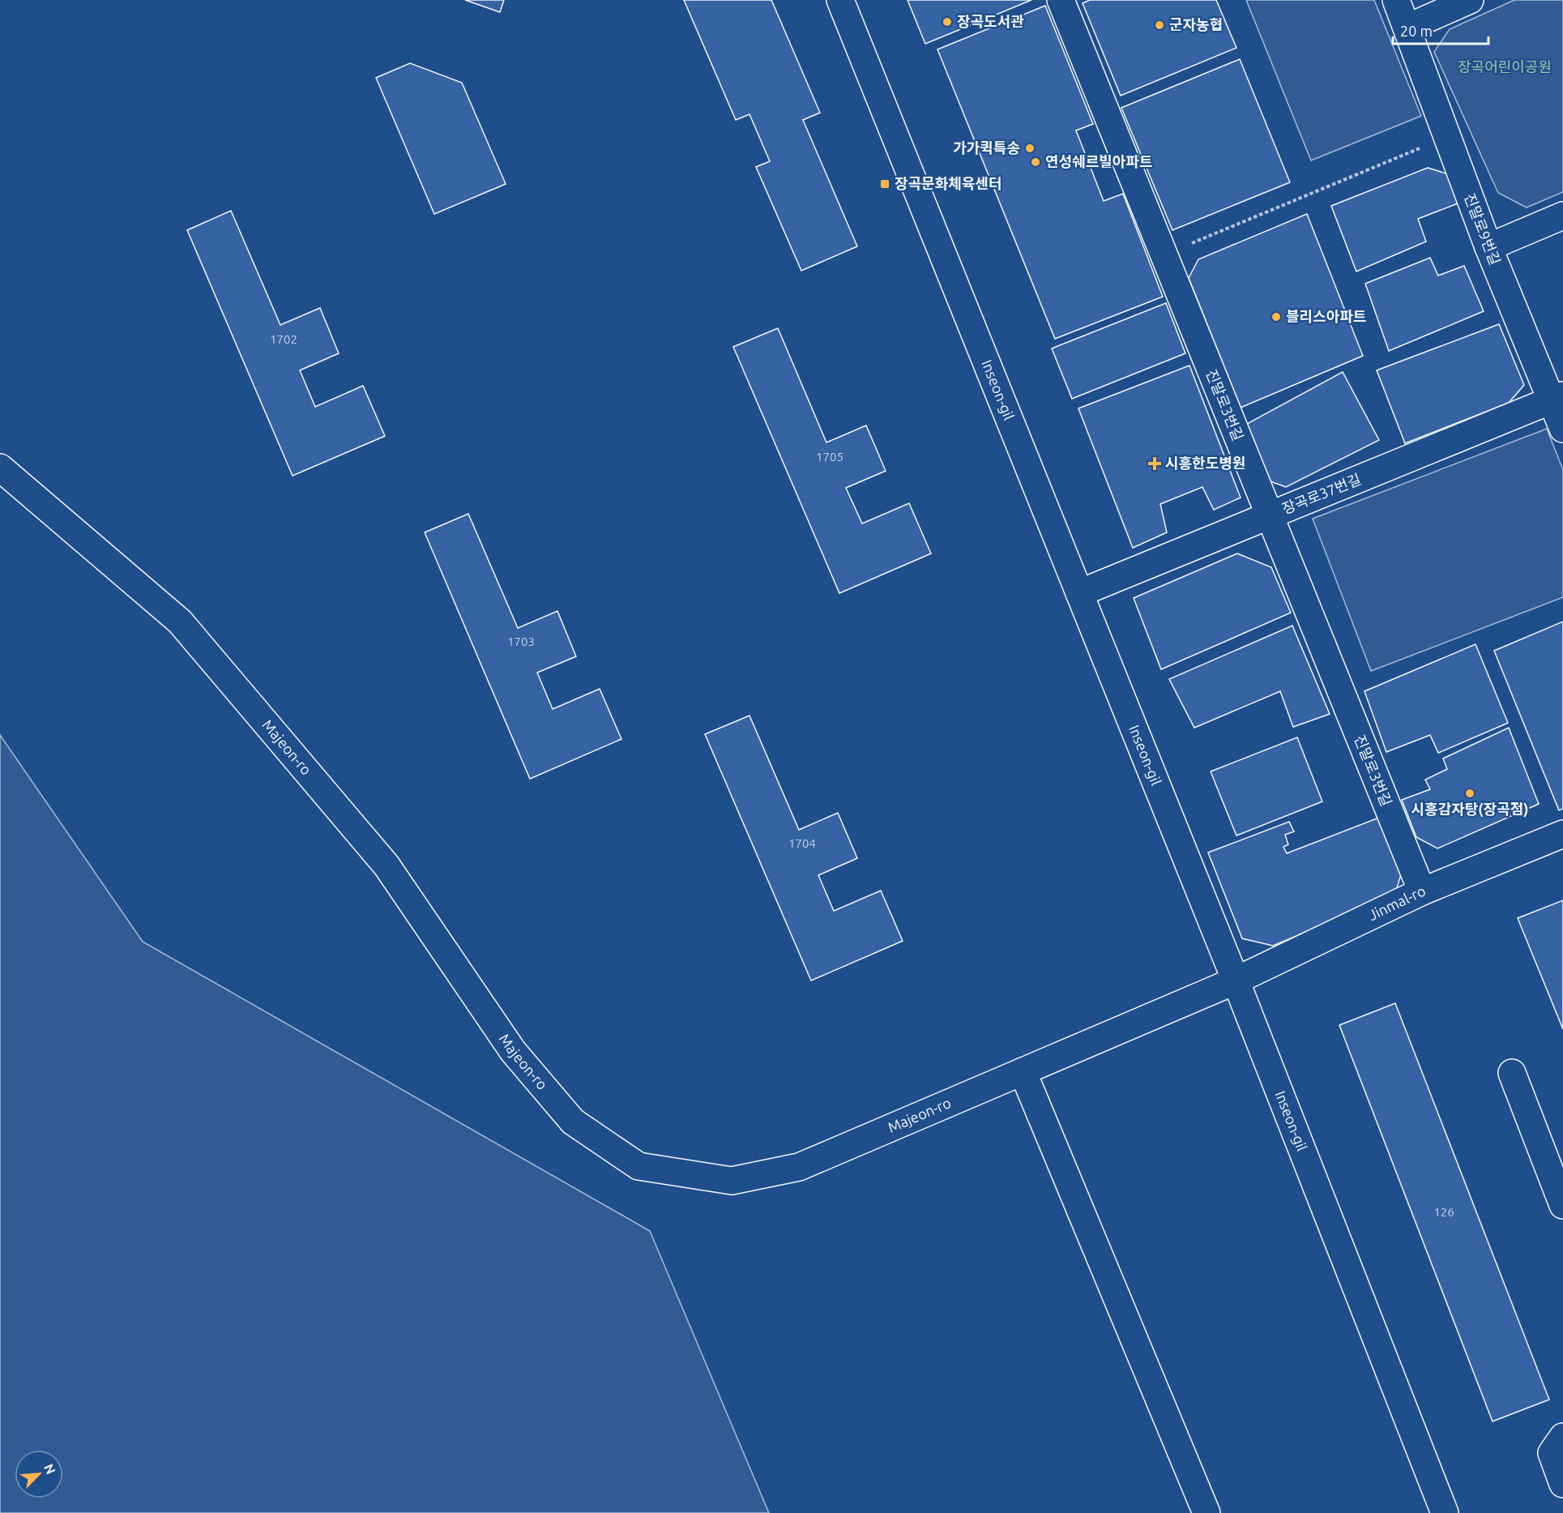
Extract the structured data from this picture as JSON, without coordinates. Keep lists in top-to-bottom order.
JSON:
{
  "streets": {
    "street": [
      "진말로9번길",
      "Inseon-gil",
      "진말로3번길",
      "장곡로37번길",
      "Majeon-ro",
      "Jinmal-ro"
    ]
  },
  "crossings": [
    ["진말로9번길", "장곡로37번길"],
    ["Inseon-gil", "장곡로37번길"],
    ["Inseon-gil", "Majeon-ro"],
    ["Inseon-gil", "Jinmal-ro"],
    ["진말로3번길", "장곡로37번길"],
    ["진말로3번길", "Jinmal-ro"],
    ["Majeon-ro", "Jinmal-ro"]
  ],
  "parks": ["장곡어린이공원"],
  "places": {
    "other": [
      "장곡도서관",
      "군자농협",
      "가가퀵특송",
      "연성쉐르빌아파트",
      "블리스아파트",
      "시흥감자탕(장곡점)"
    ],
    "transit": ["장곡문화체육센터"],
    "health": ["시흥한도병원"]
  },
  "house_numbers": [
    "1702",
    "1705",
    "1703",
    "1704",
    "126"
  ],
  "scale_bar": "20 m",
  "north": "top right"
}
